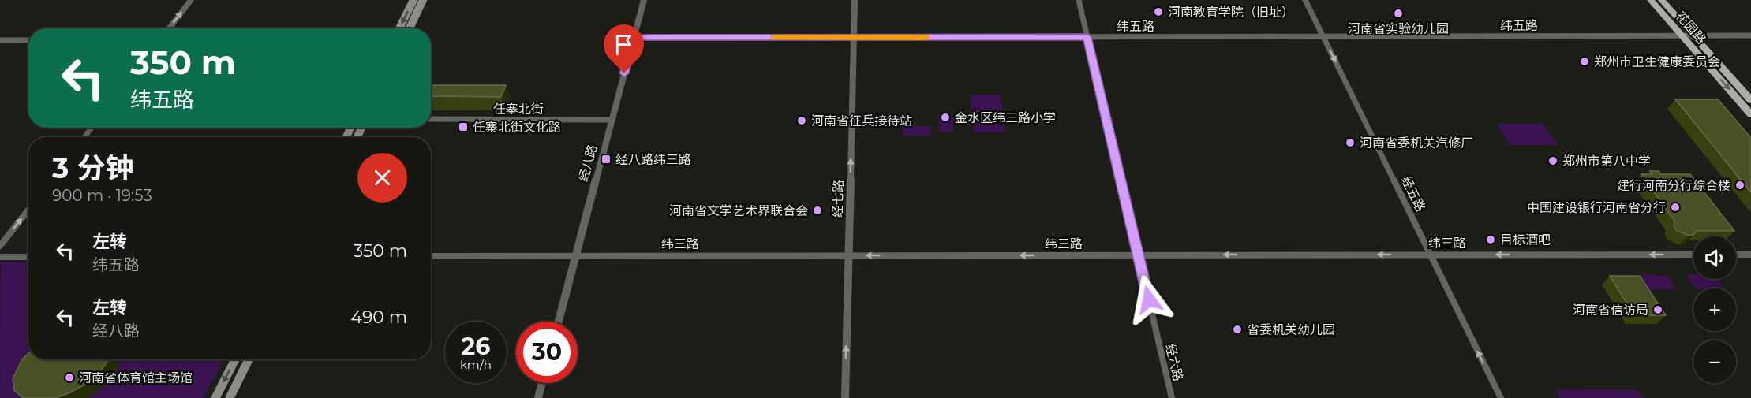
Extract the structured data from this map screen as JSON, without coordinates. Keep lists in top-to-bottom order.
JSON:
{
  "streets": {
    "main road": ["花园路"],
    "street": [
      "纬五路",
      "任寨北街",
      "经八路",
      "经五路",
      "经七路",
      "纬三路",
      "经六路"
    ]
  },
  "crossings": [
    ["纬五路", "花园路"],
    ["纬五路", "经八路"],
    ["纬五路", "经五路"],
    ["纬五路", "经七路"],
    ["纬五路", "经六路"],
    ["任寨北街", "经八路"],
    ["经八路", "纬三路"],
    ["经五路", "纬三路"],
    ["经七路", "纬三路"],
    ["纬三路", "经六路"]
  ],
  "one_way": ["经七路", "纬三路"],
  "places": {
    "other": [
      "河南教育学院（旧址）",
      "河南省实验幼儿园",
      "郑州市卫生健康委员会",
      "金水区纬三路小学",
      "河南省征兵接待站",
      "河南省委机关汽修厂",
      "郑州市第八中学",
      "建行河南分行综合楼",
      "中国建设银行河南省分行",
      "河南省文学艺术界联合会",
      "目标酒吧",
      "河南省信访局",
      "省委机关幼儿园",
      "河南省体育馆主场馆"
    ],
    "transit": ["任寨北街文化路", "经八路纬三路"]
  },
  "page": {
    "turn": ["350 m", "纬五路"],
    "heading": ["3 分钟", "900 m · 19:53"],
    "list": [
      {
        "name": "左转",
        "note": "纬五路",
        "value": "350 m"
      },
      {
        "name": "左转",
        "note": "经八路",
        "value": "490 m"
      }
    ],
    "map_buttons": ["+", "−"],
    "speed": "26 km/h",
    "limit": "30"
  }
}
